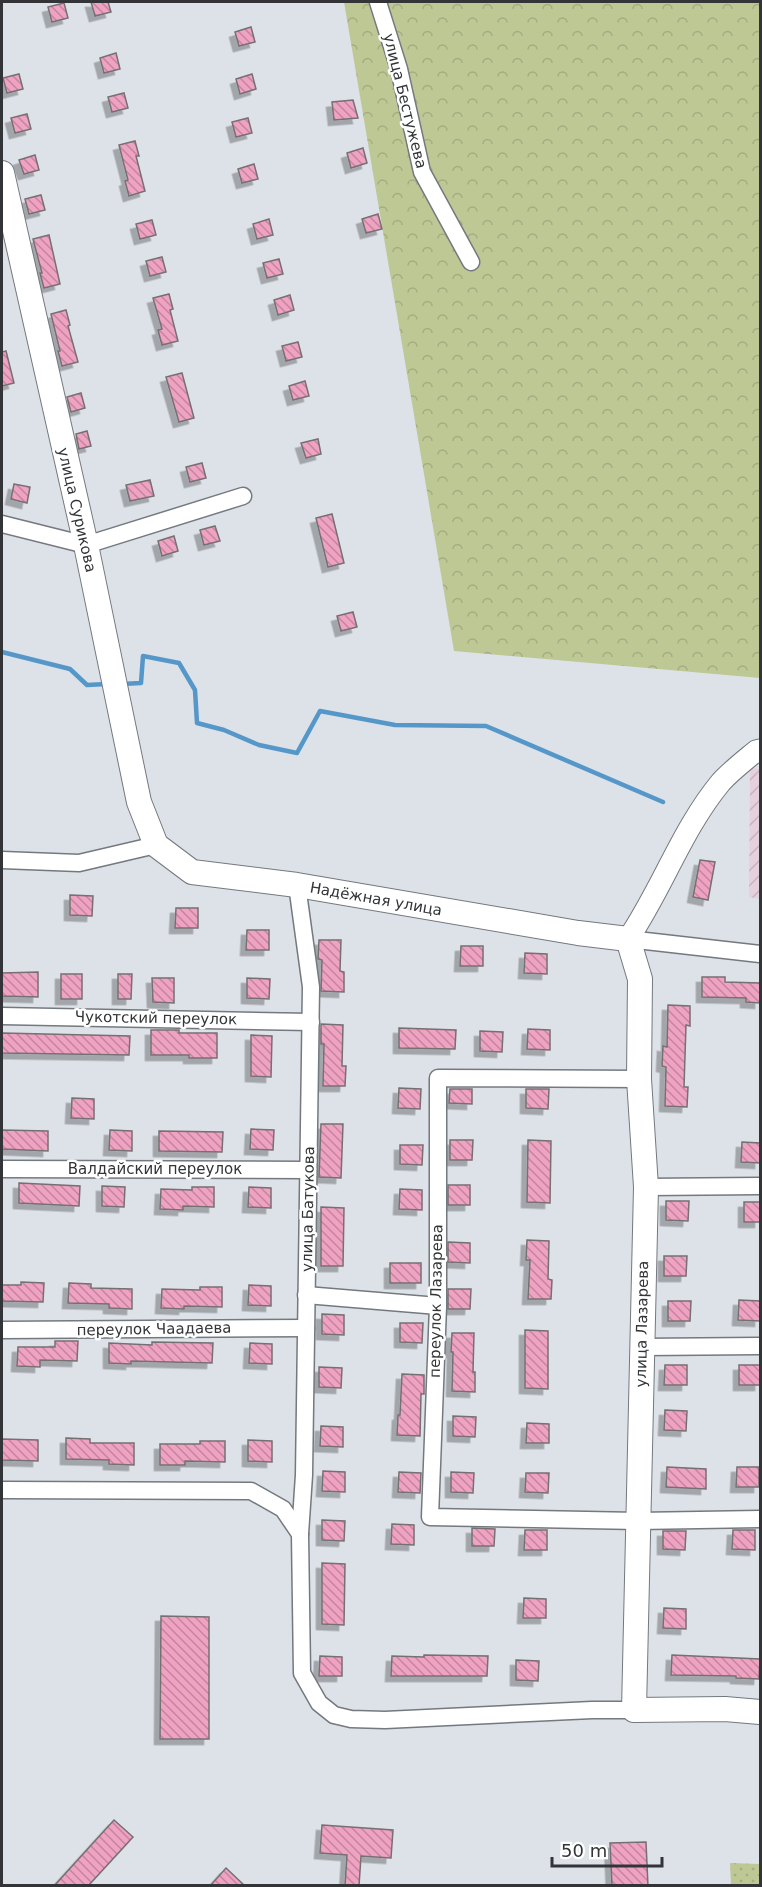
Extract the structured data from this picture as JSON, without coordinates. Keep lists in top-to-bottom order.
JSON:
{
  "streets": {
    "main road": ["улица Сурикова", "Надёжная улица", "улица Лазарева"],
    "street": [
      "улица Бестужева",
      "Чукотский переулок",
      "Валдайский переулок",
      "улица Батукова",
      "переулок Лазарева",
      "переулок Чаадаева"
    ]
  },
  "crossings": [
    ["улица Сурикова", "Надёжная улица"],
    ["Надёжная улица", "улица Батукова"],
    ["Надёжная улица", "улица Лазарева"],
    ["Чукотский переулок", "улица Батукова"],
    ["Валдайский переулок", "улица Батукова"],
    ["улица Батукова", "улица Лазарева"],
    ["улица Батукова", "переулок Чаадаева"],
    ["переулок Лазарева", "улица Лазарева"]
  ],
  "scale_bar": "50 m"
}
